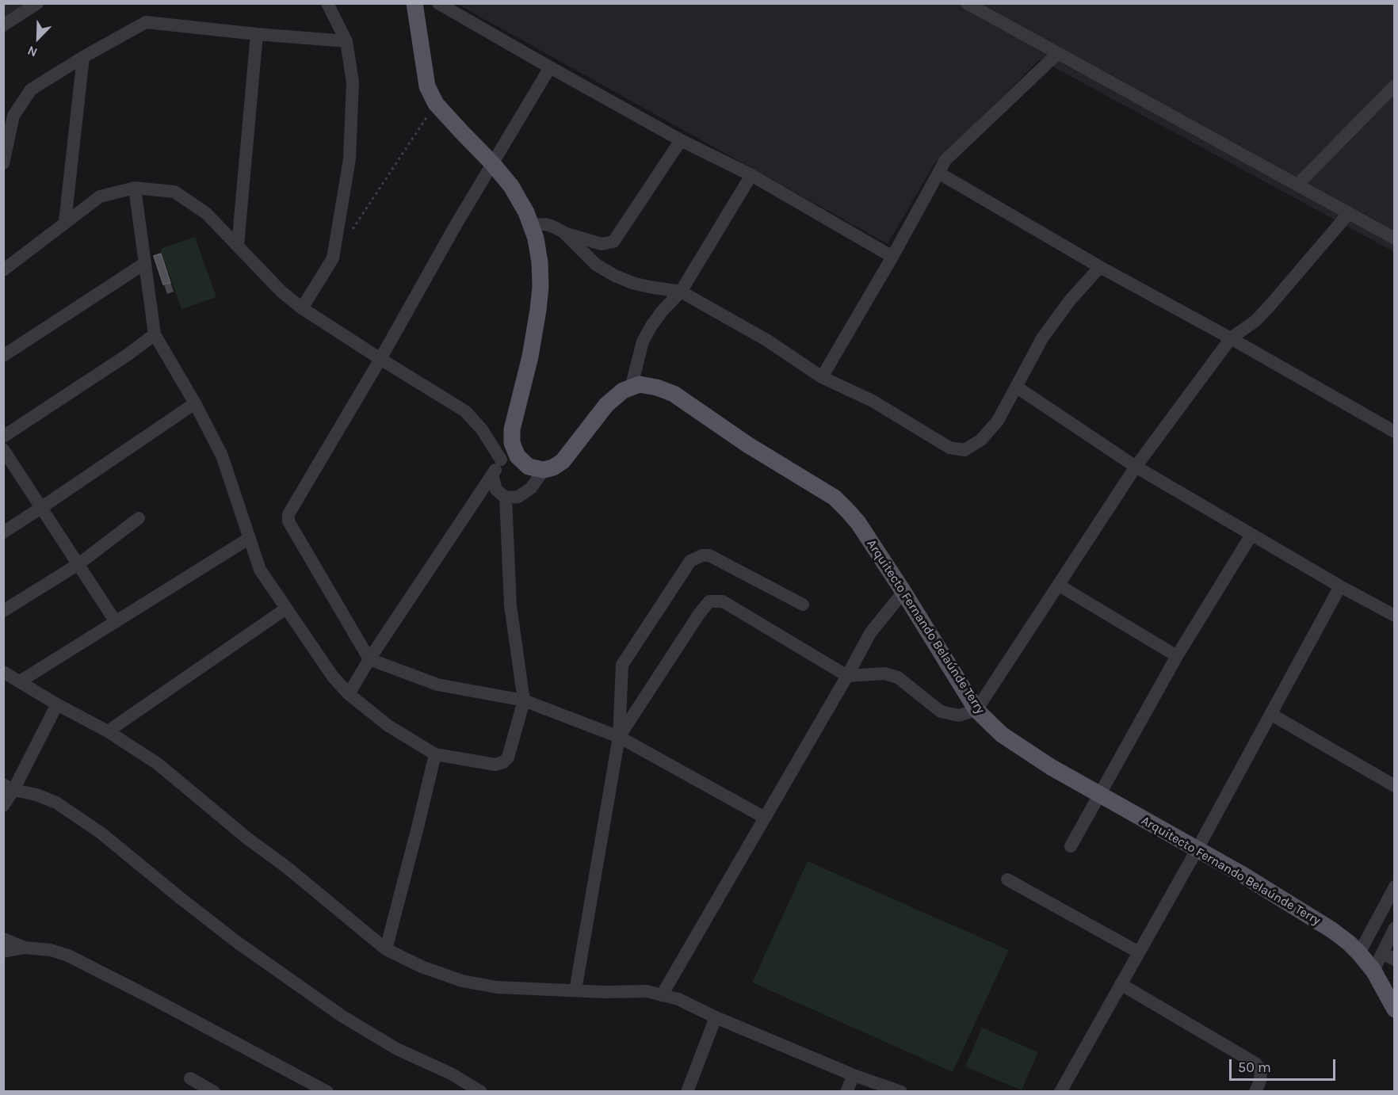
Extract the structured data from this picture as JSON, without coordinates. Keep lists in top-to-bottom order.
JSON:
{
  "streets": {
    "main road": ["Arquitecto Fernando Belaúnde Terry"]
  },
  "scale_bar": "50 m",
  "north": "bottom left"
}
